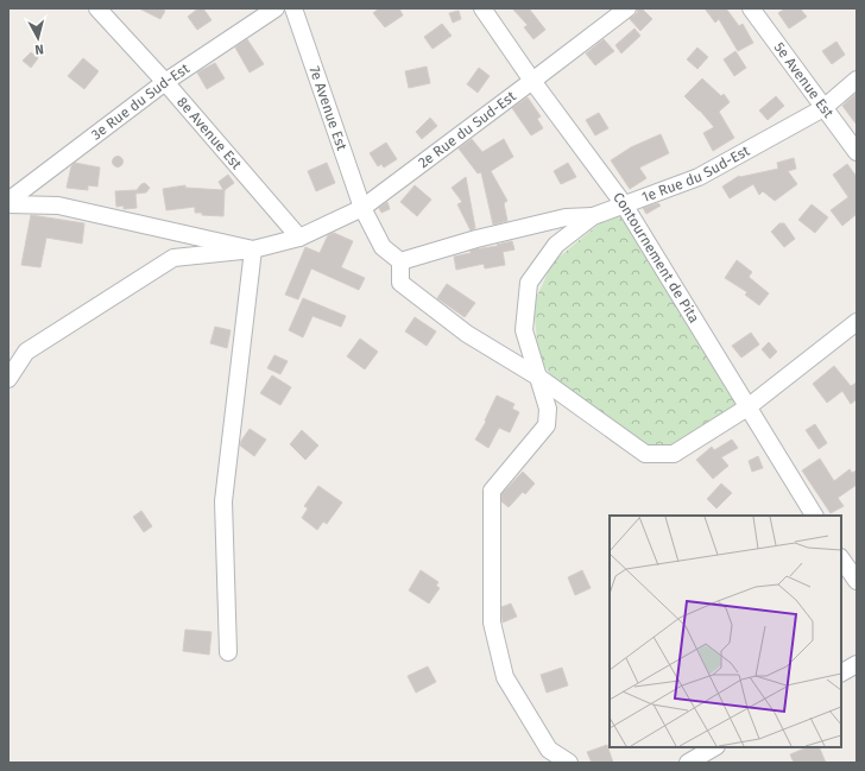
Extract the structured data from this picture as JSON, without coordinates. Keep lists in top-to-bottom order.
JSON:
{
  "streets": {
    "street": [
      "5e Avenue Est",
      "3e Rue du Sud-Est",
      "7e Avenue Est",
      "2e Rue du Sud-Est",
      "8e Avenue Est",
      "1e Rue du Sud-Est",
      "Contournement de Pita"
    ]
  },
  "crossings": [
    ["5e Avenue Est", "1e Rue du Sud-Est"],
    ["3e Rue du Sud-Est", "8e Avenue Est"],
    ["7e Avenue Est", "2e Rue du Sud-Est"],
    ["2e Rue du Sud-Est", "8e Avenue Est"],
    ["2e Rue du Sud-Est", "Contournement de Pita"],
    ["1e Rue du Sud-Est", "Contournement de Pita"]
  ],
  "north": "bottom"
}
